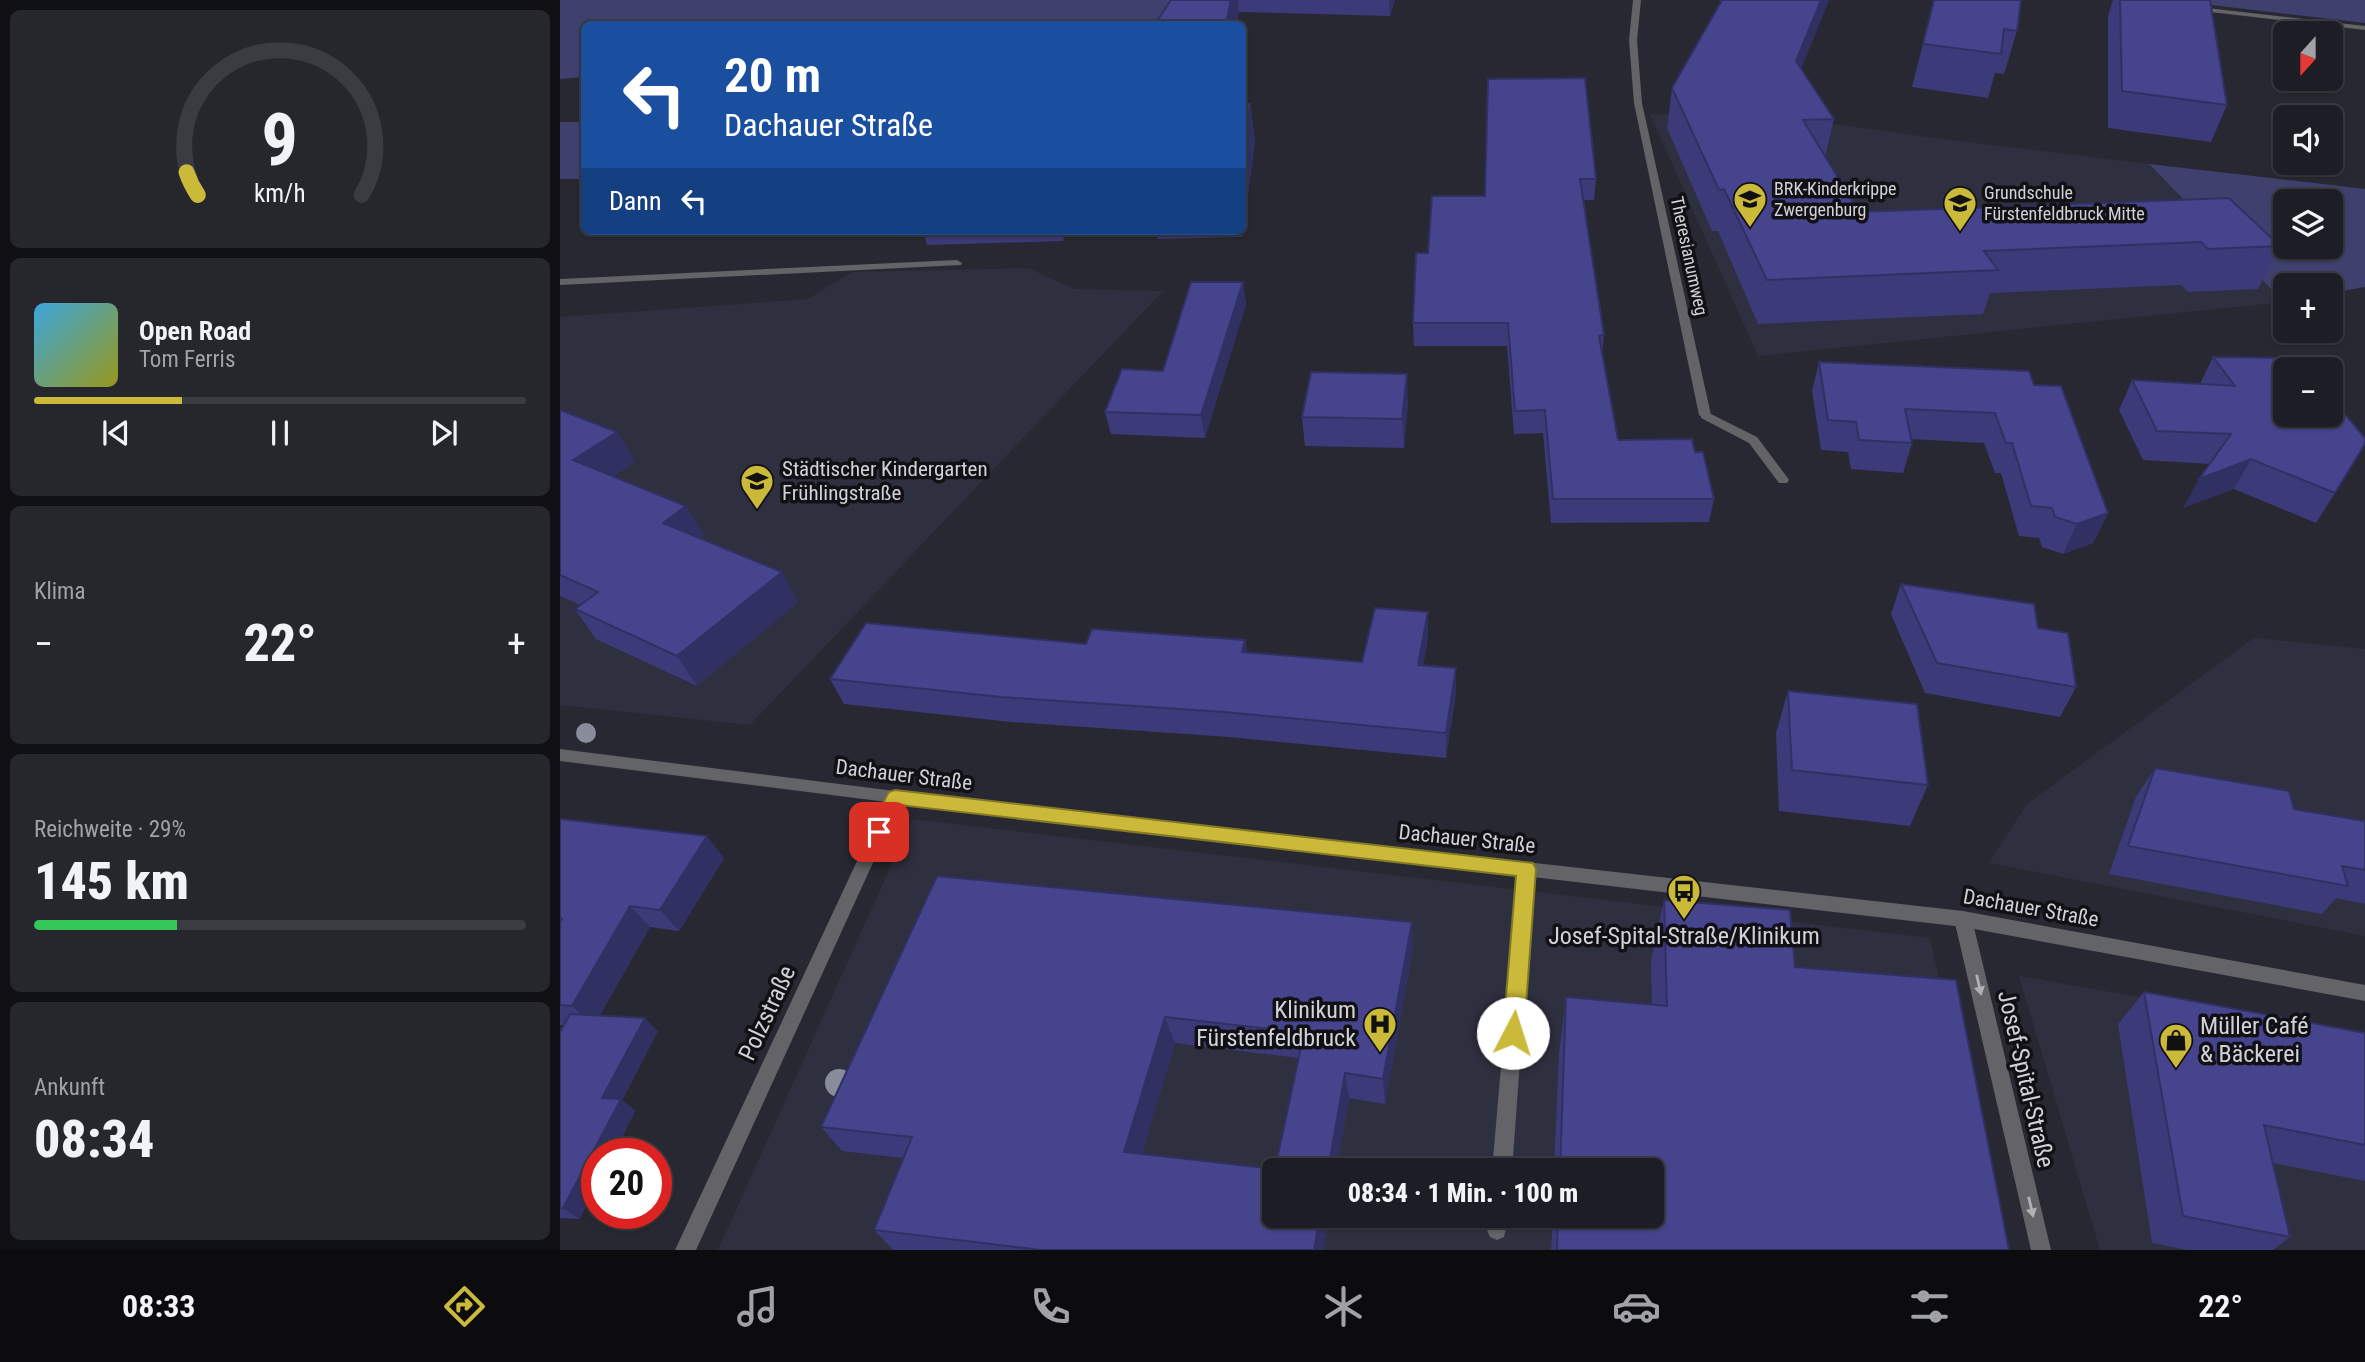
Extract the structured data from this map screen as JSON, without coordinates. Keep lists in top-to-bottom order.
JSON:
{
  "streets": {
    "street": [
      "Theresianumweg",
      "Dachauer Straße",
      "Polzstraße",
      "Josef-Spital-Straße"
    ]
  },
  "crossings": [
    ["Dachauer Straße", "Polzstraße"],
    ["Dachauer Straße", "Josef-Spital-Straße"]
  ],
  "one_way": ["Josef-Spital-Straße"],
  "places": {
    "school or university": ["BRK-Kinderkrippe Zwergenburg", "Grundschule Fürstenfeldbruck Mitte", "Städtischer Kindergarten Frühlingstraße"],
    "bus stop": ["Josef-Spital-Straße/Klinikum"],
    "hospital": ["Klinikum Fürstenfeldbruck"],
    "shop": ["Müller Café & Bäckerei"]
  },
  "north": "bottom",
  "page": {
    "map_buttons": ["+", "−"],
    "turn": ["20 m", "Dachauer Straße"],
    "then": "Dann",
    "song": ["Open Road", "Tom Ferris"],
    "tile": [
      "Klima",
      ["Reichweite · 29%", "145 km"],
      ["Ankunft", "08:34"]
    ],
    "heat": ["−", "22°", "+"],
    "limit": "20",
    "trip": "08:34 · 1 Min. · 100 m",
    "tabs": ["08:33", "22°"],
    "gauge": ["9", "km/h"]
  }
}
